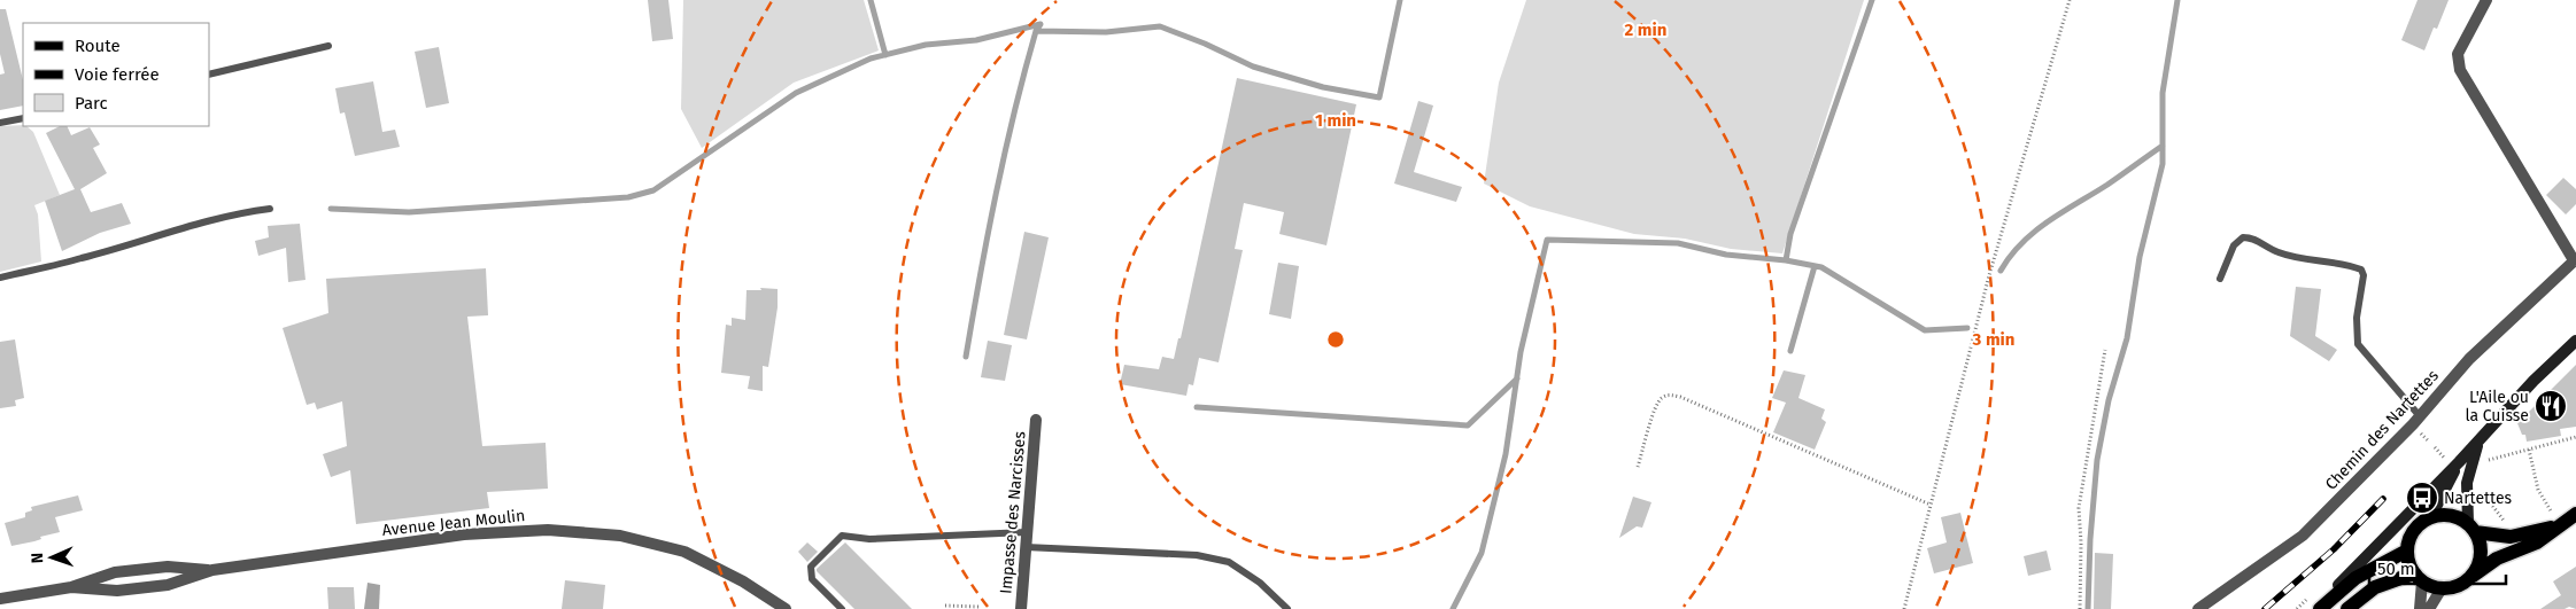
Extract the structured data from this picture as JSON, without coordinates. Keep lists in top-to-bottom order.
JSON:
{
  "streets": {
    "street": ["Chemin des Nartettes", "Impasse des Narcisses", "Avenue Jean Moulin"]
  },
  "places": {
    "restaurant": ["L'Aile ou la Cuisse"],
    "bus stop": ["Nartettes"]
  },
  "legend": ["Route", "Voie ferrée", "Parc"],
  "scale_bar": "50 m",
  "north": "left",
  "rings": ["2 min", "1 min", "3 min"]
}
